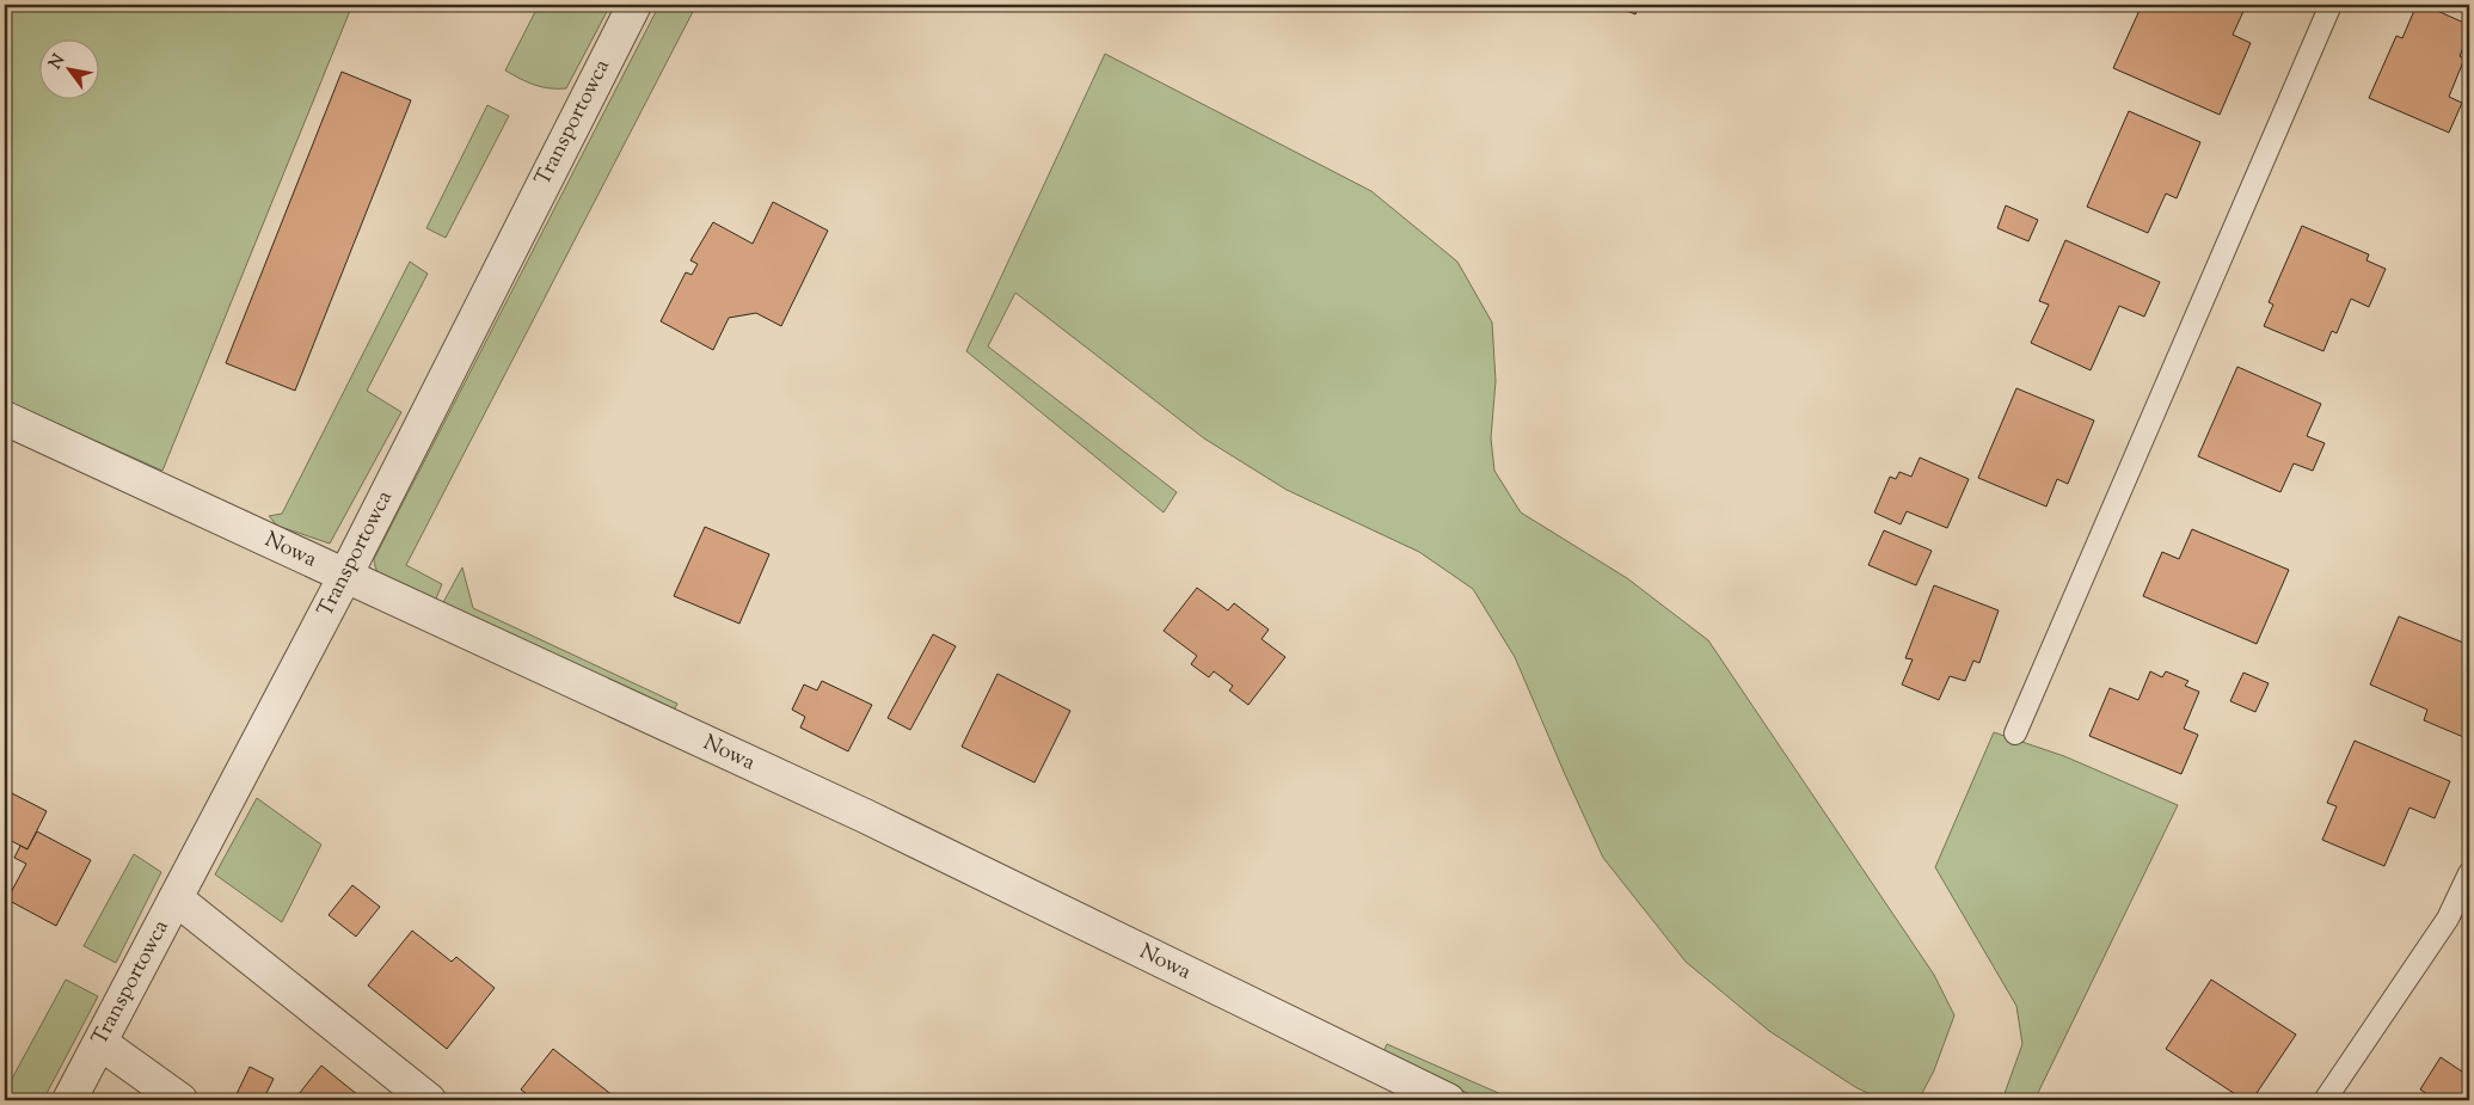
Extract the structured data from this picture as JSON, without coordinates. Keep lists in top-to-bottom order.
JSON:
{
  "streets": {
    "street": ["Transportowca", "Nowa"]
  },
  "crossings": [
    ["Transportowca", "Nowa"]
  ],
  "north": "top left"
}
